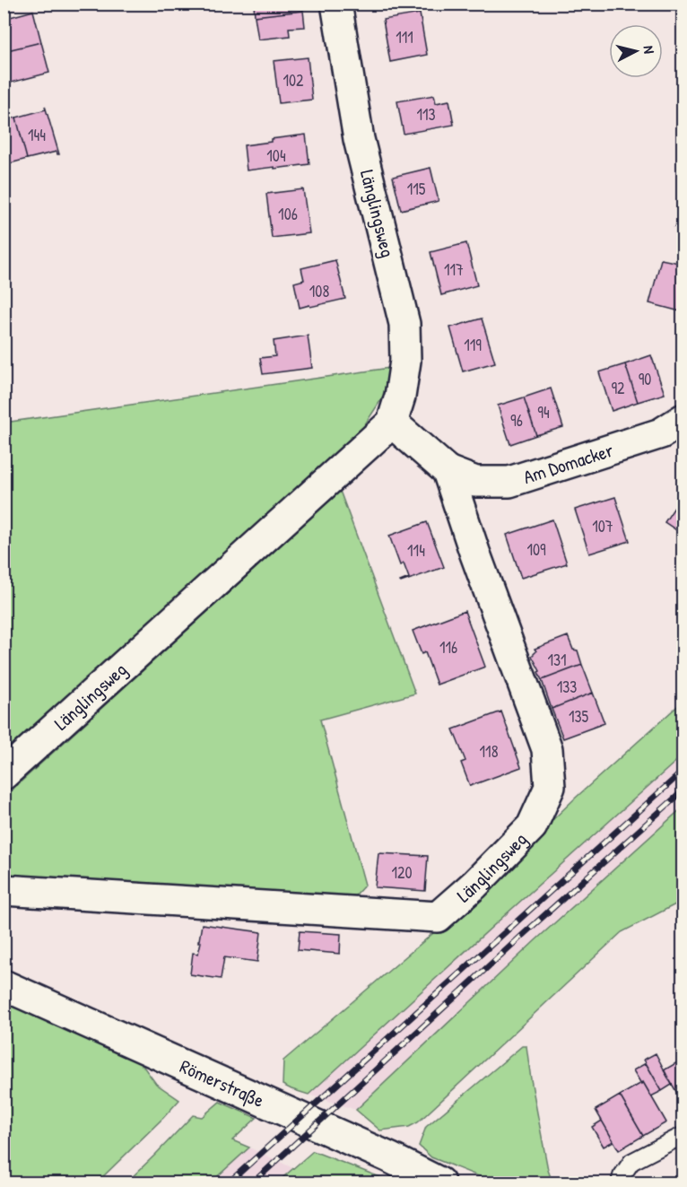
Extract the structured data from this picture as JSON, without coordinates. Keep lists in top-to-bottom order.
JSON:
{
  "streets": {
    "street": ["Länglingsweg", "Am Domacker", "Römerstraße"]
  },
  "crossings": [
    ["Länglingsweg", "Am Domacker"]
  ],
  "house_numbers": [
    "111",
    "102",
    "113",
    "144",
    "104",
    "115",
    "106",
    "117",
    "108",
    "119",
    "90",
    "92",
    "94",
    "96",
    "107",
    "109",
    "114",
    "116",
    "131",
    "133",
    "135",
    "118",
    "120"
  ],
  "north": "right"
}
